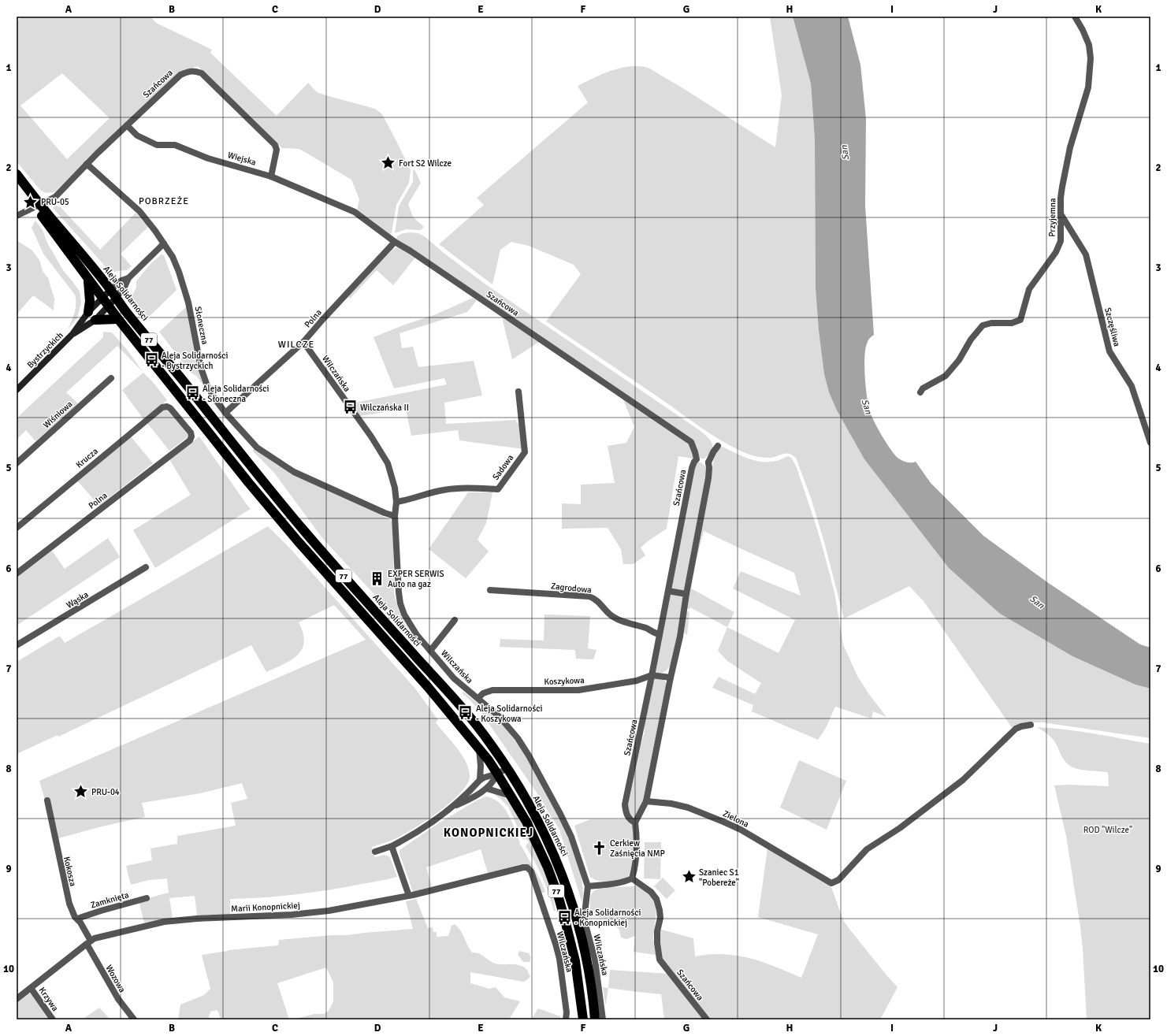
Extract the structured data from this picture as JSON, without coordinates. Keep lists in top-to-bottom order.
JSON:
{
  "streets": {
    "highway": ["Aleja Solidarności", "77"],
    "street": [
      "Szańcowa",
      "Wiejska",
      "Przyjemna",
      "Polna",
      "Słoneczna",
      "Szczęśliwa",
      "Bystrzyckich",
      "WiIczańska",
      "Wiśniowa",
      "Krucza",
      "Sadowa",
      "Zagrodowa",
      "Wąska",
      "Koszykowa",
      "Zielona",
      "Kokosza",
      "Zamknięta",
      "Marii Konopnickiej",
      "Wilczańska",
      "Wozowa",
      "Krzywa"
    ]
  },
  "crossings": [
    ["Szańcowa", "Wiejska"],
    ["Szańcowa", "Polna"],
    ["Szańcowa", "Słoneczna"],
    ["Szańcowa", "Zagrodowa"],
    ["Szańcowa", "Koszykowa"],
    ["Przyjemna", "Szczęśliwa"],
    ["Aleja Solidarności", "77"],
    ["Polna", "Słoneczna"],
    ["Polna", "WiIczańska"],
    ["Polna", "Krucza"],
    ["Słoneczna", "WiIczańska"],
    ["WiIczańska", "Sadowa"],
    ["WiIczańska", "Koszykowa"],
    ["Kokosza", "Zamknięta"],
    ["Kokosza", "Marii Konopnickiej"],
    ["Kokosza", "Wozowa"],
    ["Marii Konopnickiej", "Wilczańska"],
    ["Marii Konopnickiej", "Wozowa"],
    ["Marii Konopnickiej", "Krzywa"]
  ],
  "districts": ["POBRZEŻE", "WILCZE", "KONOPNICKIEJ"],
  "water": ["San"],
  "parks": ["ROD \"Wilcze\""],
  "places": {
    "place": [
      "Fort S2 Wilcze",
      "PRU-05",
      "PRU-04",
      "Szaniec S1 \"Pobereże\""
    ],
    "bus stop": [
      "Aleja Solidarności - Bystrzyckich",
      "Aleja Solidarności - Słoneczna",
      "Wilczańska II",
      "Aleja Solidarności - Koszykowa",
      "Aleja Solidarności - Konopnickiej"
    ],
    "building": ["EXPER SERWIS Auto na gaz"],
    "church": ["Cerkiew Zaśnięcia NMP"]
  },
  "grid": {
    "columns": [
      "A",
      "B",
      "C",
      "D",
      "E",
      "F",
      "G",
      "H",
      "I",
      "J",
      "K"
    ],
    "rows": [
      "1",
      "2",
      "3",
      "4",
      "5",
      "6",
      "7",
      "8",
      "9",
      "10"
    ]
  }
}
